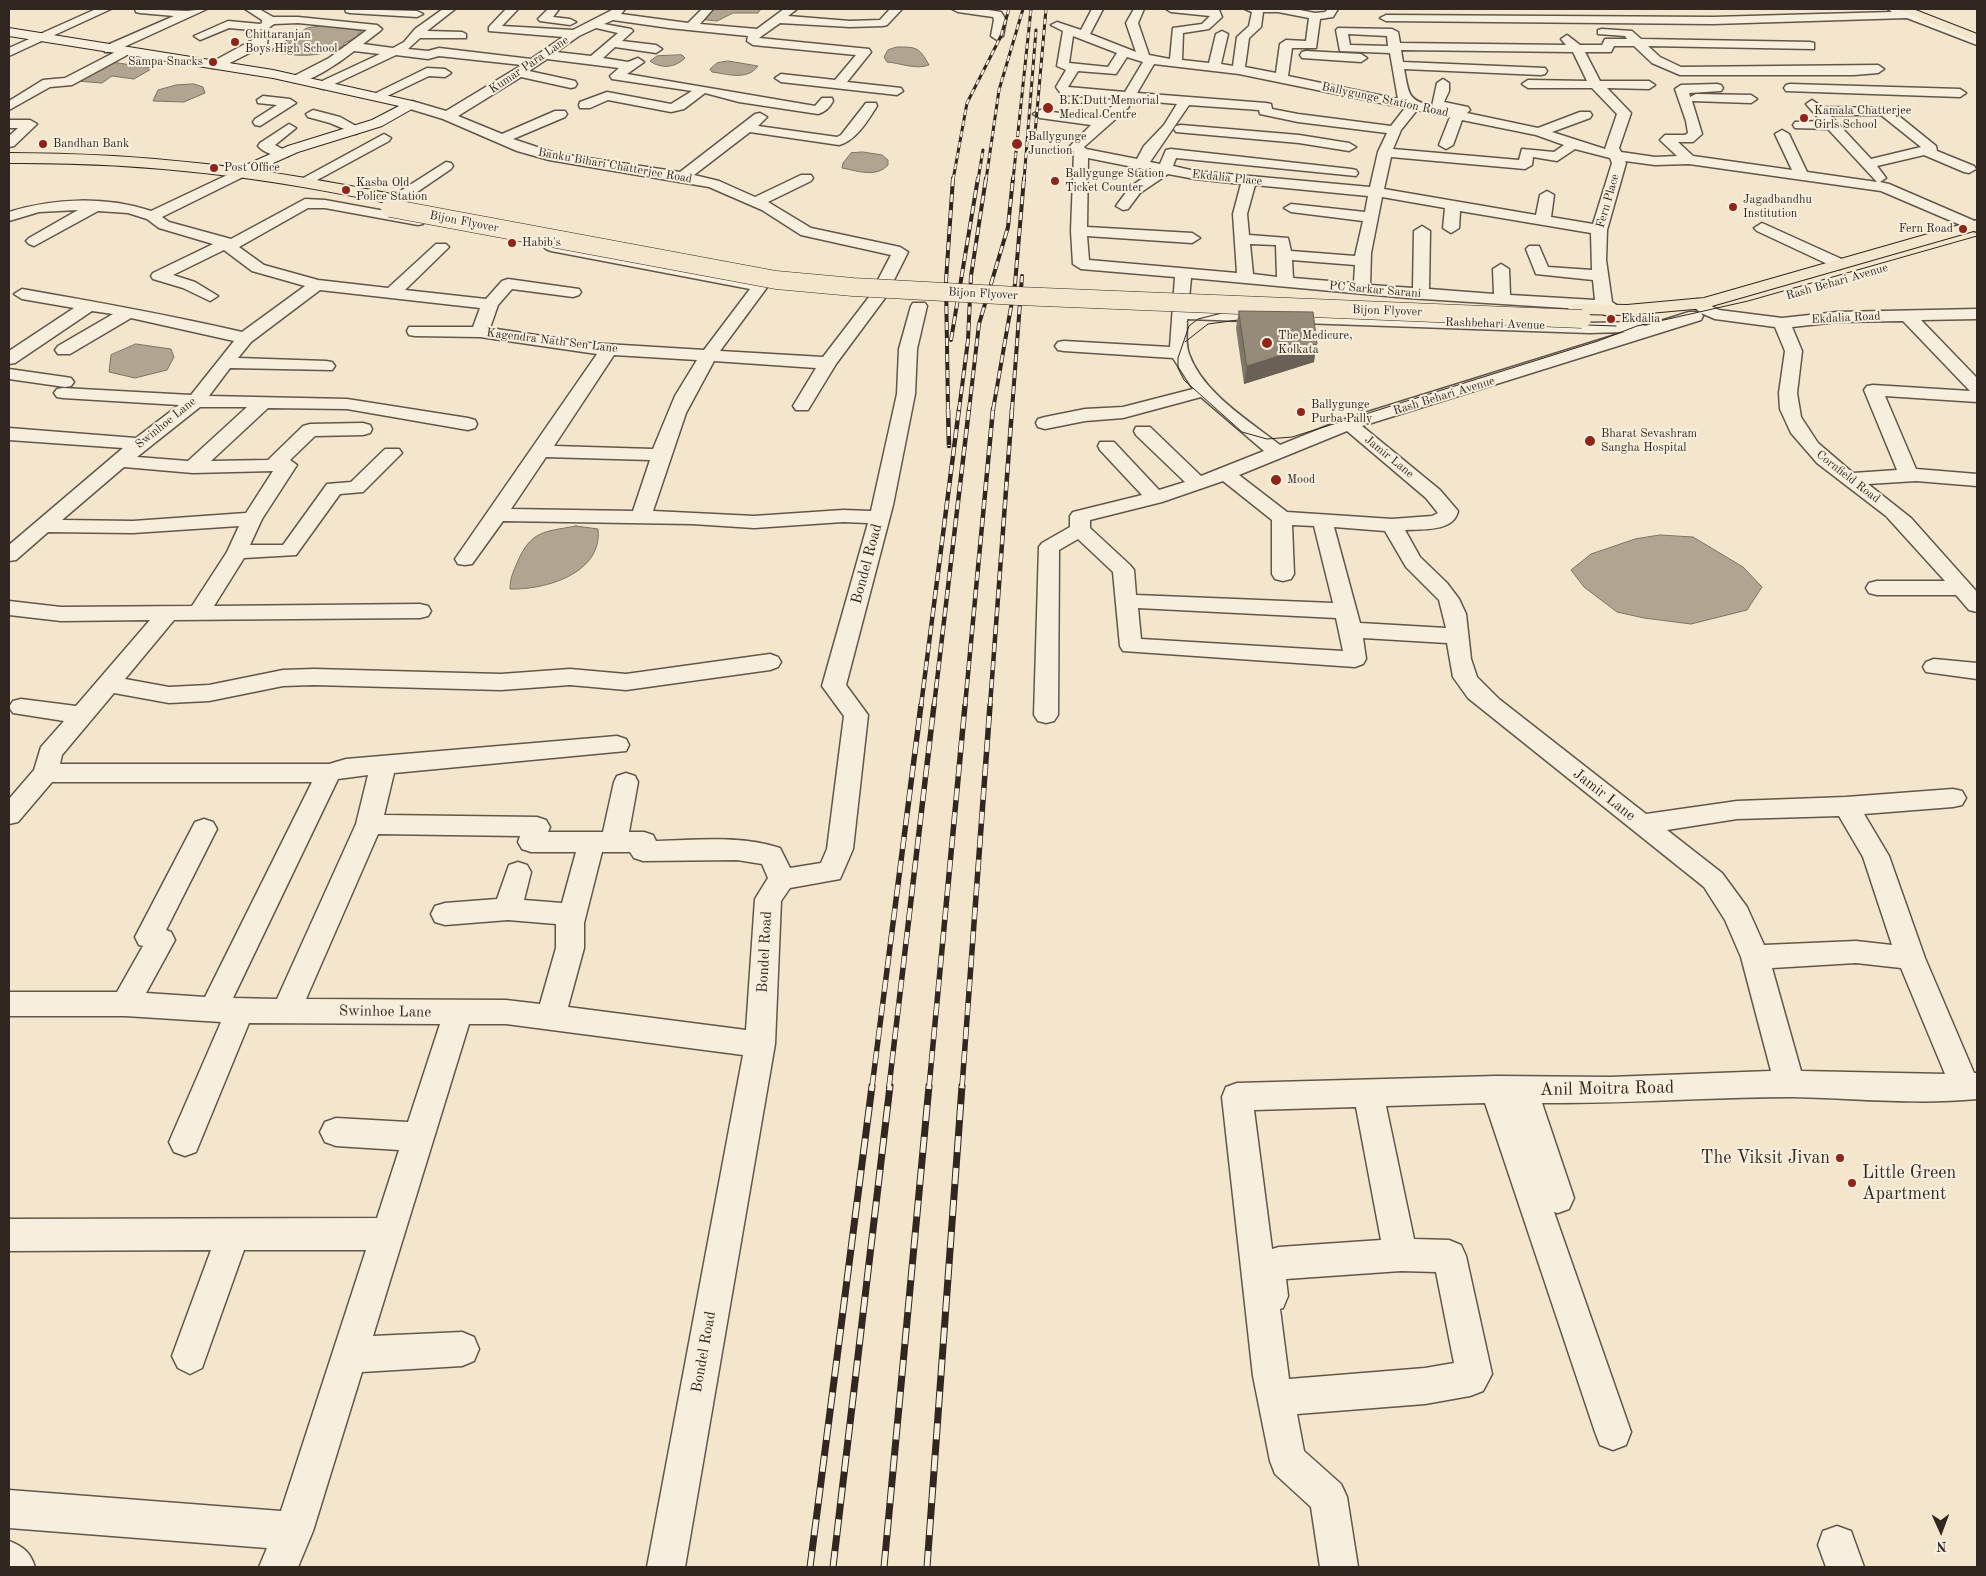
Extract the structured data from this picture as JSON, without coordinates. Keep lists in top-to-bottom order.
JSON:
{
  "streets": {
    "main road": ["Banku Bihari Chatterjee Road", "Bijon Flyover", "Rash Behari Avenue"],
    "street": [
      "Kumar Para Lane",
      "Ballygunge Station Road",
      "Ekdalia Place",
      "Fern Place",
      "PC Sarkar Sarani",
      "Ekdalia Road",
      "Rashbehari Avenue",
      "Kagendra Nath Sen Lane",
      "Swinhoe Lane",
      "Jamir Lane",
      "Cornfield Road",
      "Bondel Road",
      "Anil Moitra Road"
    ]
  },
  "crossings": [
    ["Kumar Para Lane", "Banku Bihari Chatterjee Road"],
    ["Ballygunge Station Road", "Fern Place"],
    ["Ballygunge Station Road", "Rash Behari Avenue"],
    ["Ekdalia Place", "Fern Place"],
    ["Fern Place", "Bijon Flyover"],
    ["Fern Place", "Rash Behari Avenue"],
    ["Fern Place", "PC Sarkar Sarani"],
    ["Bijon Flyover", "Rash Behari Avenue"],
    ["Bijon Flyover", "PC Sarkar Sarani"],
    ["Rash Behari Avenue", "PC Sarkar Sarani"],
    ["Rash Behari Avenue", "Ekdalia Road"],
    ["Rash Behari Avenue", "Rashbehari Avenue"],
    ["Rash Behari Avenue", "Jamir Lane"],
    ["Ekdalia Road", "Cornfield Road"],
    ["Kagendra Nath Sen Lane", "Swinhoe Lane"],
    ["Swinhoe Lane", "Bondel Road"],
    ["Jamir Lane", "Anil Moitra Road"]
  ],
  "places": [
    "Chittaranjan Boys High School",
    "Sampa Snacks",
    "B.K.Dutt Memorial Medical Centre",
    "Kamala Chatterjee Girls School",
    "Bandhan Bank",
    "Ballygunge Junction",
    "Post Office",
    "Ballygunge Station Ticket Counter",
    "Kasba Old Police Station",
    "Jagadbandhu Institution",
    "Fern Road",
    "Habib's",
    "Ekdalia",
    "The Medicure, Kolkata",
    "Ballygunge Purba Pally",
    "Bharat Sevashram Sangha Hospital",
    "Mood",
    "The Viksit Jivan",
    "Little Green Apartment"
  ],
  "north": "bottom"
}
